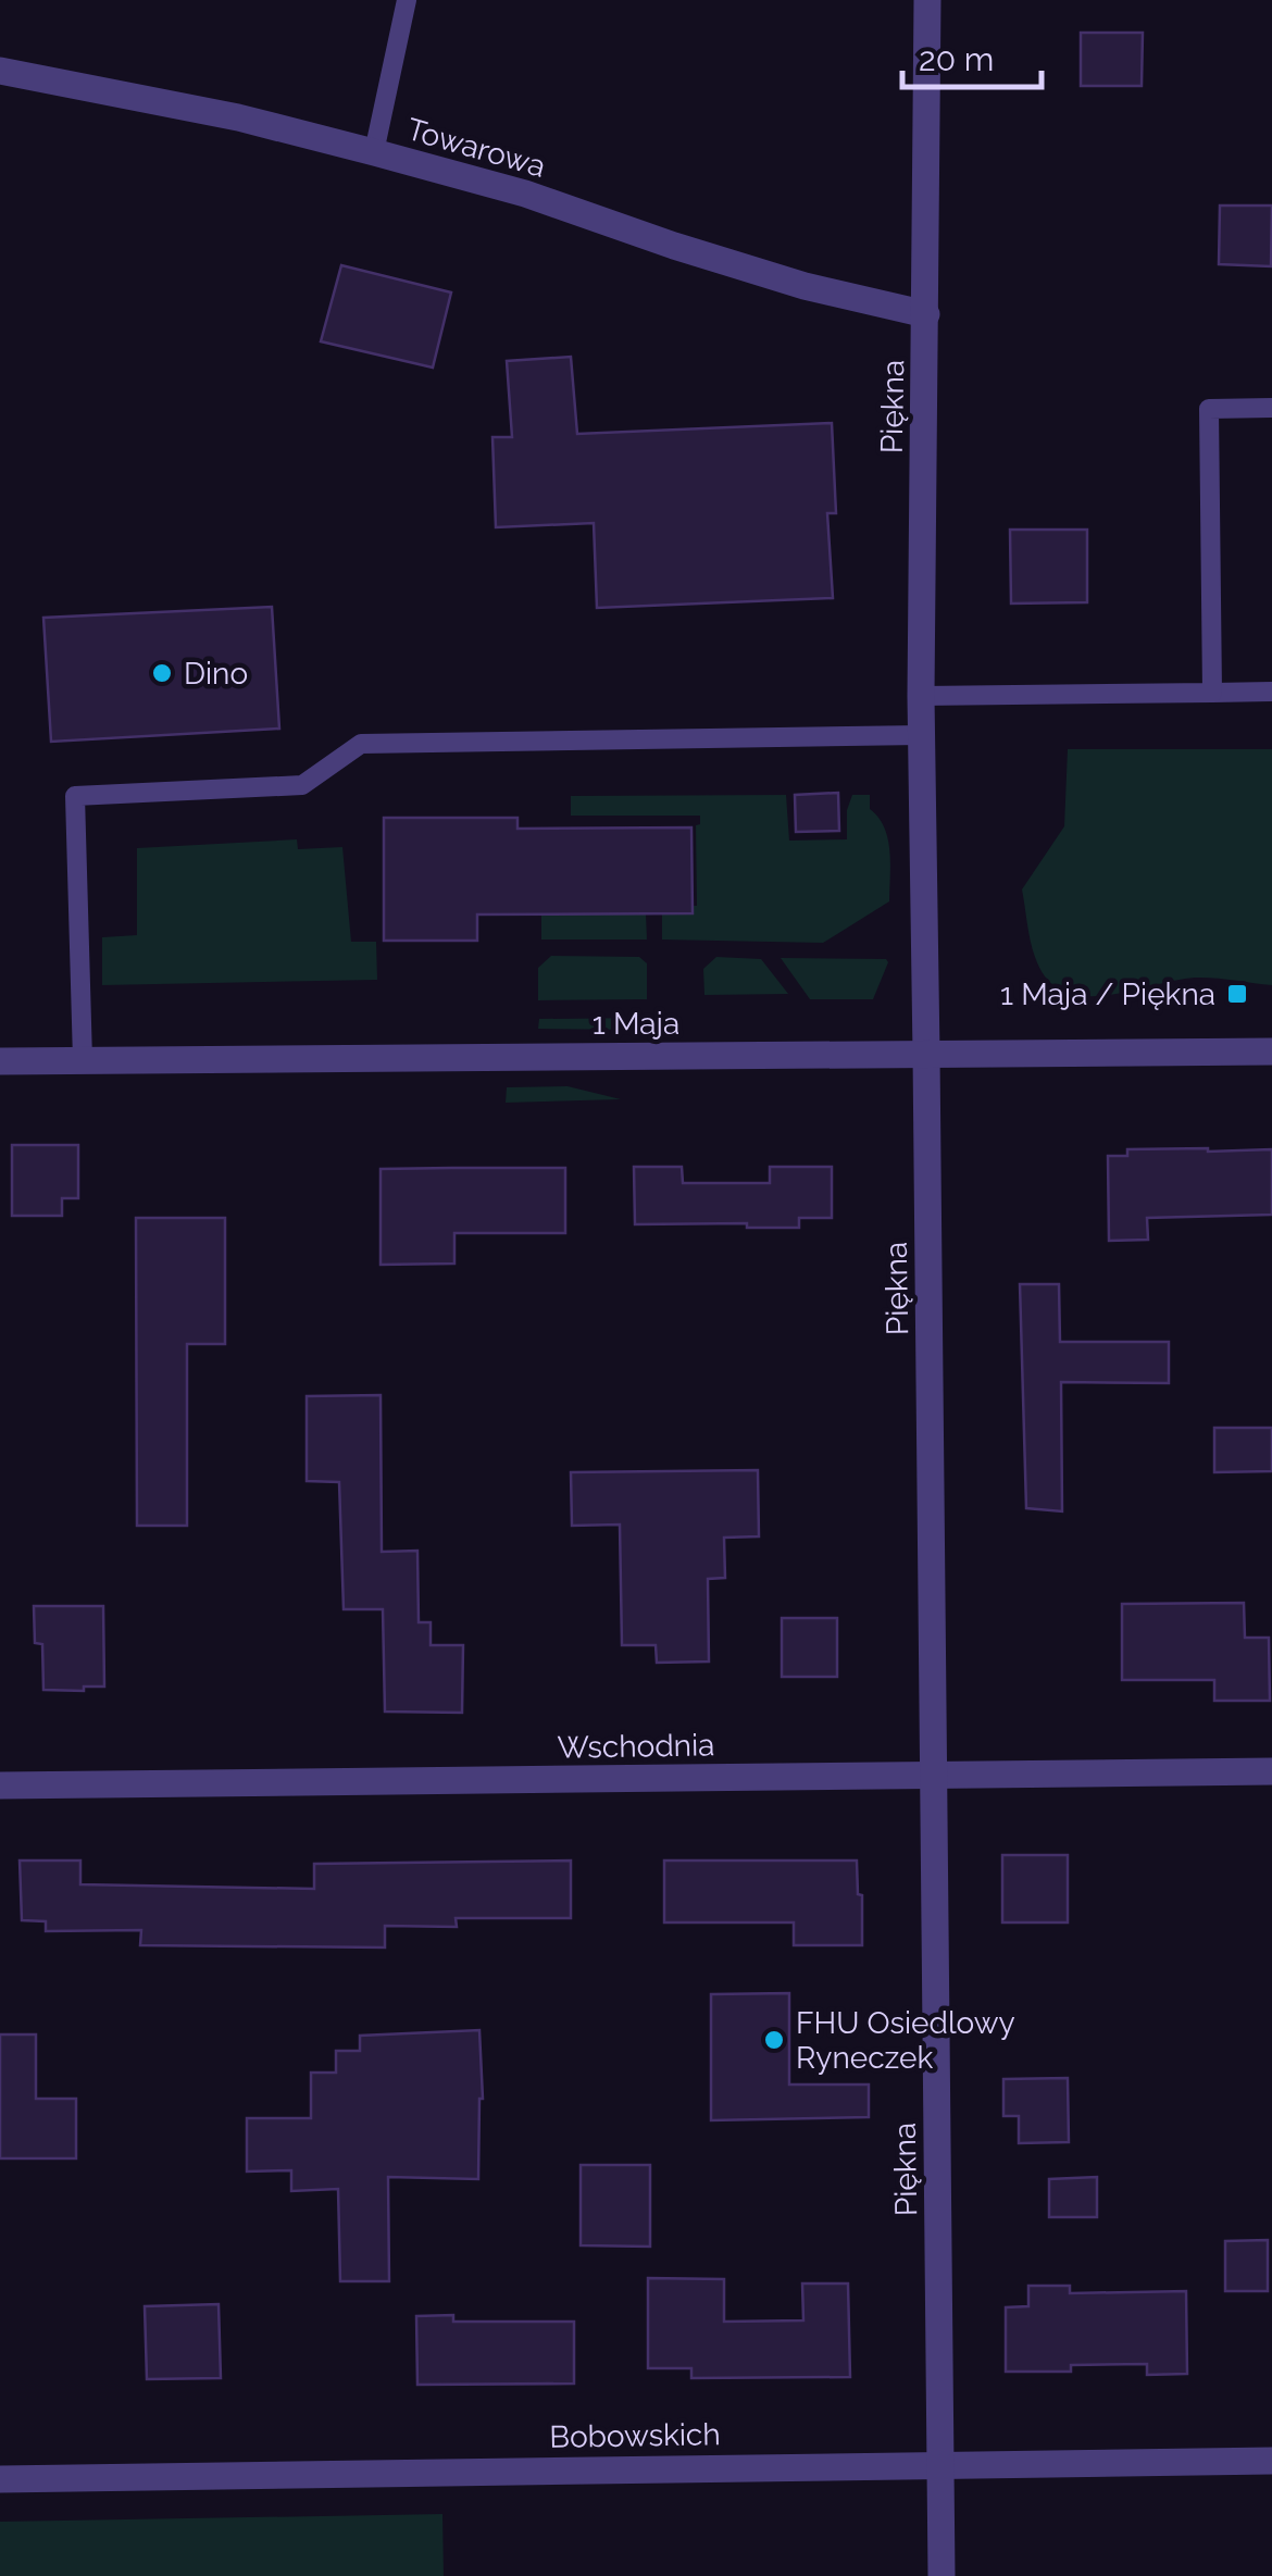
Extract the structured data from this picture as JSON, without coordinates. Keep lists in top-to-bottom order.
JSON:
{
  "streets": {
    "street": [
      "Towarowa",
      "Piękna",
      "1 Maja",
      "Wschodnia",
      "Bobowskich"
    ]
  },
  "crossings": [
    ["Towarowa", "Piękna"],
    ["Piękna", "1 Maja"],
    ["Piękna", "Wschodnia"],
    ["Piękna", "Bobowskich"]
  ],
  "places": {
    "other": ["Dino", "FHU Osiedlowy Ryneczek"],
    "transit": ["1 Maja / Piękna"]
  },
  "scale_bar": "20 m"
}
